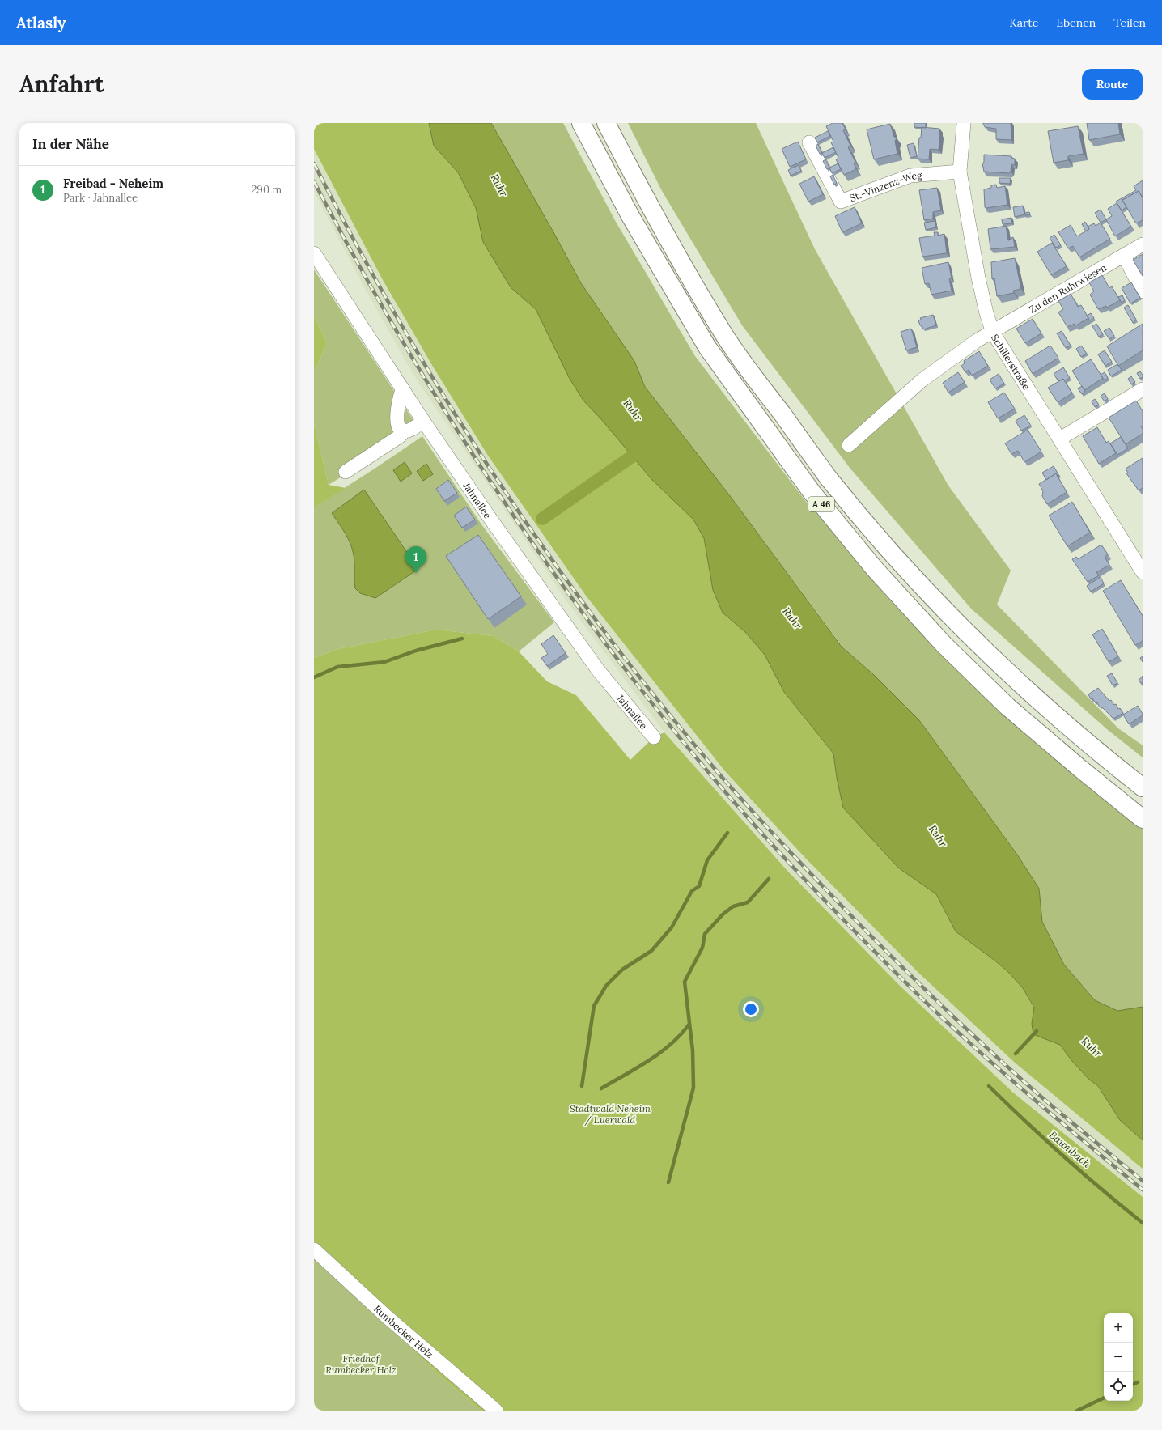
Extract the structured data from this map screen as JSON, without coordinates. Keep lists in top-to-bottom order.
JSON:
{
  "streets": {
    "highway": ["A 46"],
    "street": [
      "St.-Vinzenz-Weg",
      "Zu den Ruhrwiesen",
      "Schillerstraße",
      "Jahnallee",
      "Rumbecker Holz"
    ]
  },
  "crossings": [
    ["St.-Vinzenz-Weg", "Schillerstraße"],
    ["Zu den Ruhrwiesen", "Schillerstraße"]
  ],
  "water": ["Ruhr", "Baumbach"],
  "parks": ["Stadtwald Neheim / Luerwald", "Friedhof Rumbecker Holz"],
  "page": {
    "header": "Atlasly",
    "nav": ["Karte", "Ebenen", "Teilen"],
    "buttons": "Route",
    "title": "Anfahrt",
    "heading": "In der Nähe",
    "list": [
      {
        "mark": "1",
        "name": "Freibad - Neheim",
        "note": "Park · Jahnallee",
        "value": "290 m"
      }
    ],
    "pins": "1",
    "map_buttons": ["+", "−"]
  }
}
